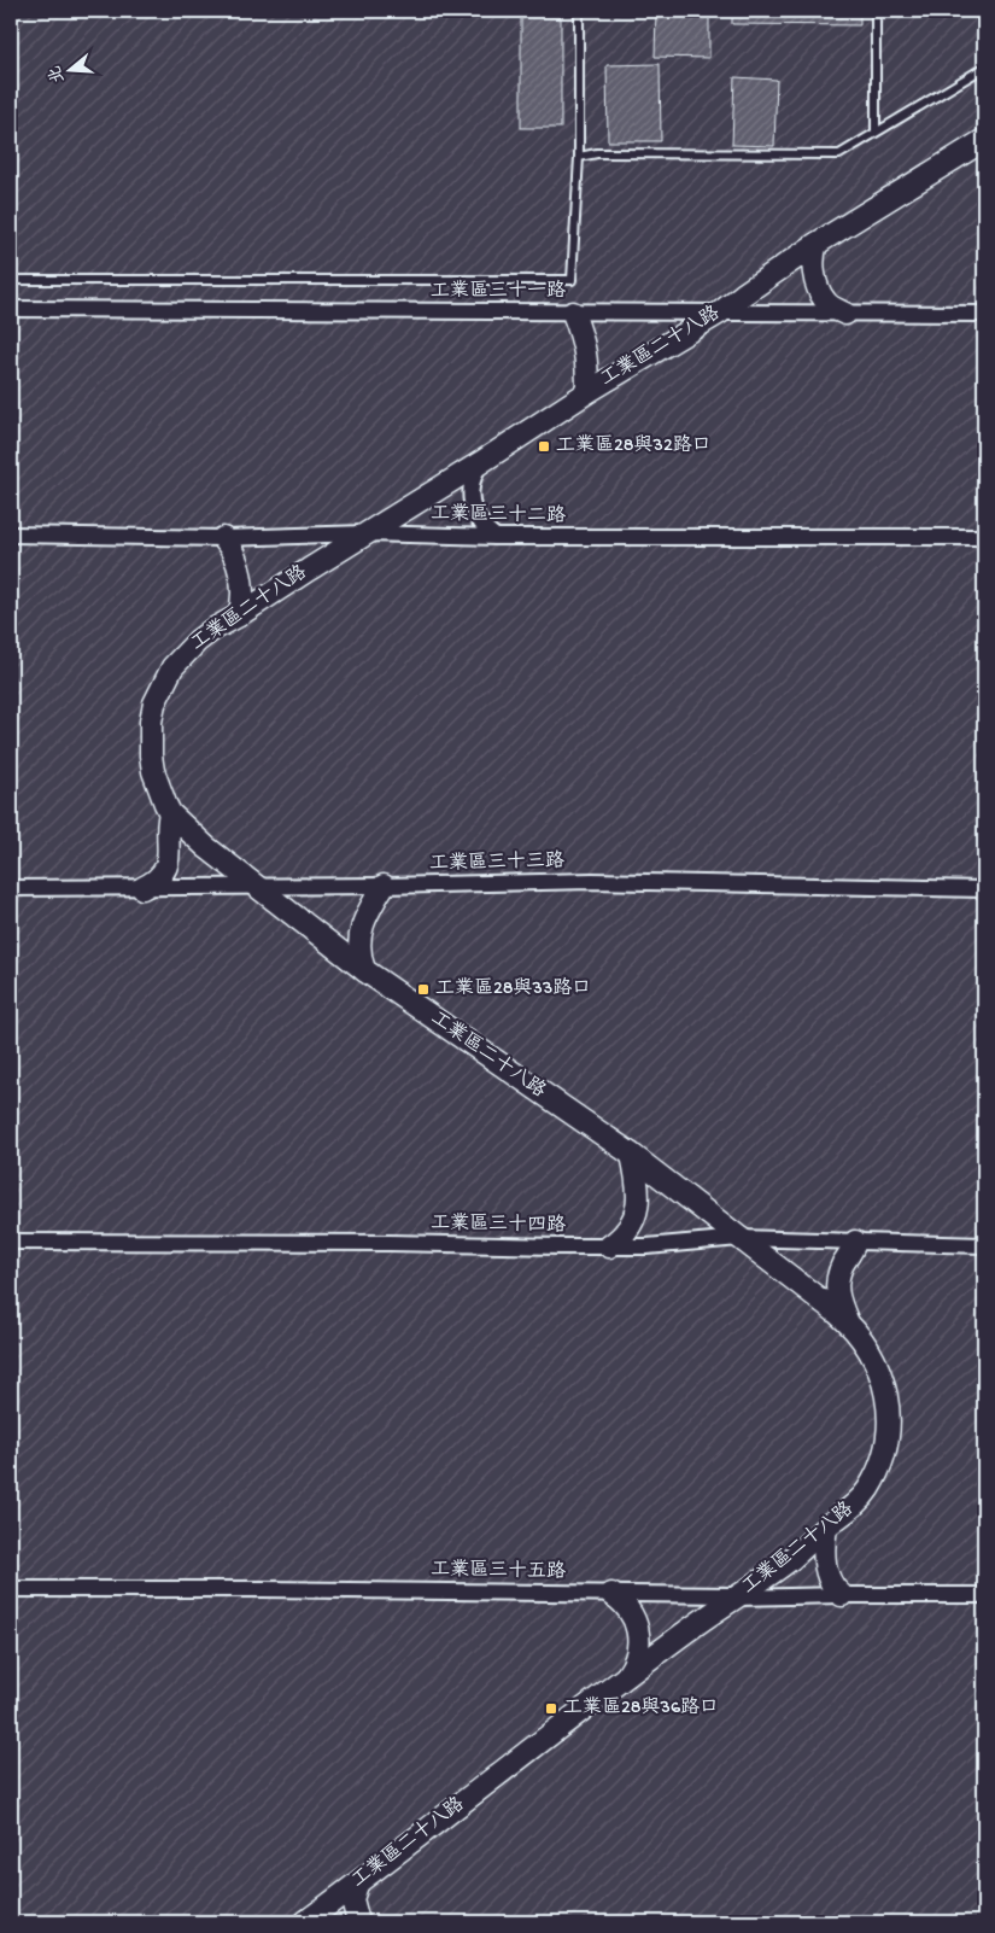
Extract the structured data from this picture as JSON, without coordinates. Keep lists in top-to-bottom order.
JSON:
{
  "streets": {
    "street": [
      "工業區三十一路",
      "工業區二十八路",
      "工業區三十二路",
      "工業區三十三路",
      "工業區三十四路",
      "工業區三十五路"
    ]
  },
  "crossings": [
    ["工業區三十一路", "工業區二十八路"],
    ["工業區二十八路", "工業區三十二路"],
    ["工業區二十八路", "工業區三十三路"],
    ["工業區二十八路", "工業區三十四路"],
    ["工業區二十八路", "工業區三十五路"]
  ],
  "places": {
    "transit": ["工業區28與32路口", "工業區28與33路口", "工業區28與36路口"]
  },
  "north": "left"
}
